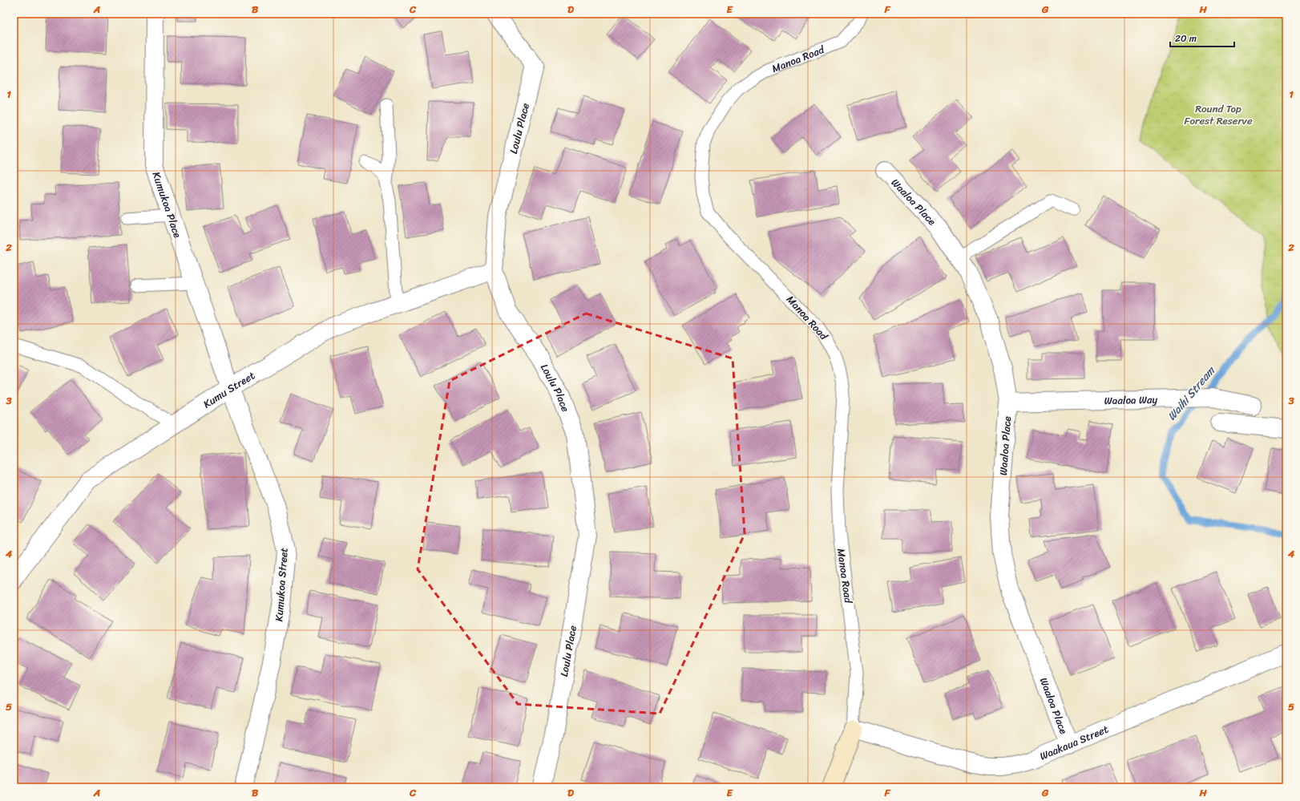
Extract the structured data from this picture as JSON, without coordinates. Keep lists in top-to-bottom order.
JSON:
{
  "streets": {
    "street": [
      "Manoa Road",
      "Loulu Place",
      "Waaloa Place",
      "Kumukoa Place",
      "Kumu Street",
      "Waaloa Way",
      "Kumukoa Street",
      "Waakaua Street"
    ]
  },
  "crossings": [
    ["Manoa Road", "Waakaua Street"],
    ["Loulu Place", "Kumu Street"],
    ["Waaloa Place", "Waaloa Way"],
    ["Waaloa Place", "Waakaua Street"],
    ["Kumukoa Place", "Kumu Street"],
    ["Kumukoa Place", "Kumukoa Street"],
    ["Kumu Street", "Kumukoa Street"]
  ],
  "water": ["Waihi Stream"],
  "parks": ["Round Top Forest Reserve"],
  "scale_bar": "20 m",
  "grid": {
    "columns": [
      "A",
      "B",
      "C",
      "D",
      "E",
      "F",
      "G",
      "H"
    ],
    "rows": [
      "1",
      "2",
      "3",
      "4",
      "5"
    ]
  }
}
